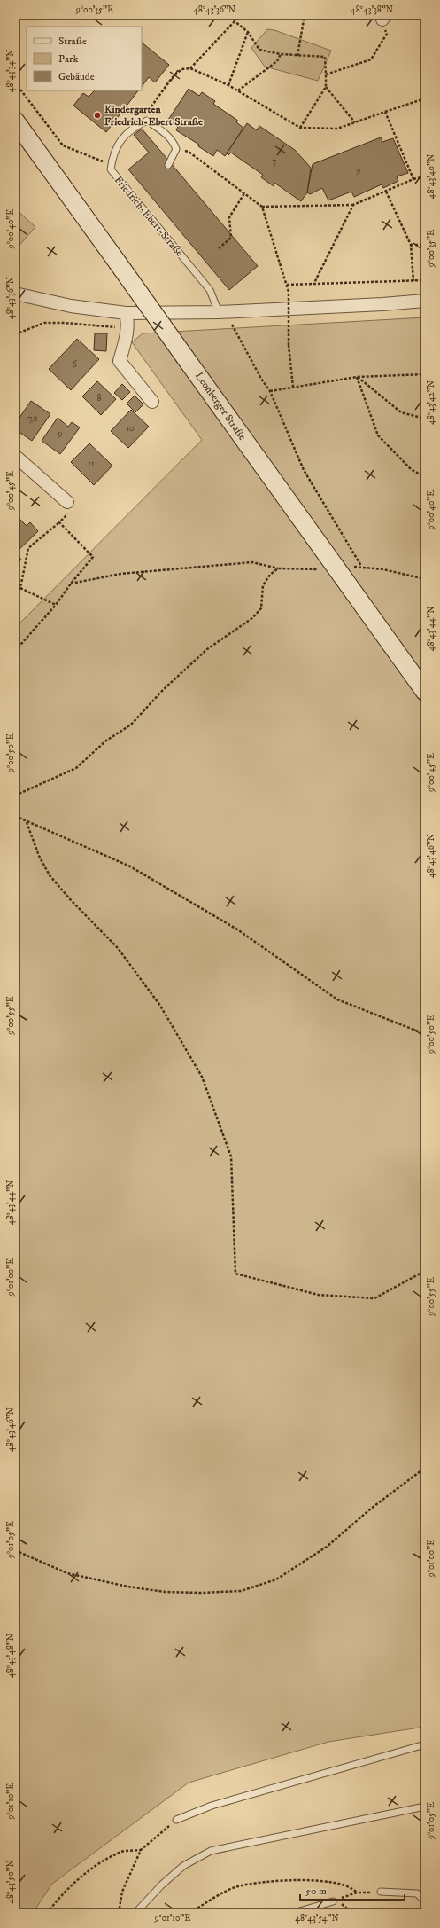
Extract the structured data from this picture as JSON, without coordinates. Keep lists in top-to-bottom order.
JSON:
{
  "streets": {
    "main road": ["Leonberger Straße"],
    "lane": ["Friedrich-Ebert-Straße"]
  },
  "places": ["Kindergarten Friedrich-Ebert Straße"],
  "house_numbers": [
    "7",
    "9",
    "6",
    "8",
    "7/1",
    "10",
    "9",
    "11"
  ],
  "legend": ["Straße", "Park", "Gebäude"],
  "scale_bar": "50 m",
  "coordinates": [
    "9°00'35\"E",
    "48°43'36\"N",
    "48°43'38\"N",
    "48°43'34\"N",
    "48°43'40\"N",
    "9°00'40\"E",
    "48°43'42\"N",
    "9°00'45\"E",
    "48°43'44\"N",
    "9°00'50\"E",
    "48°43'46\"N",
    "9°00'55\"E",
    "9°01'00\"E",
    "9°01'05\"E",
    "48°43'48\"N",
    "9°01'10\"E",
    "48°43'50\"N",
    "48°43'54\"N"
  ]
}
